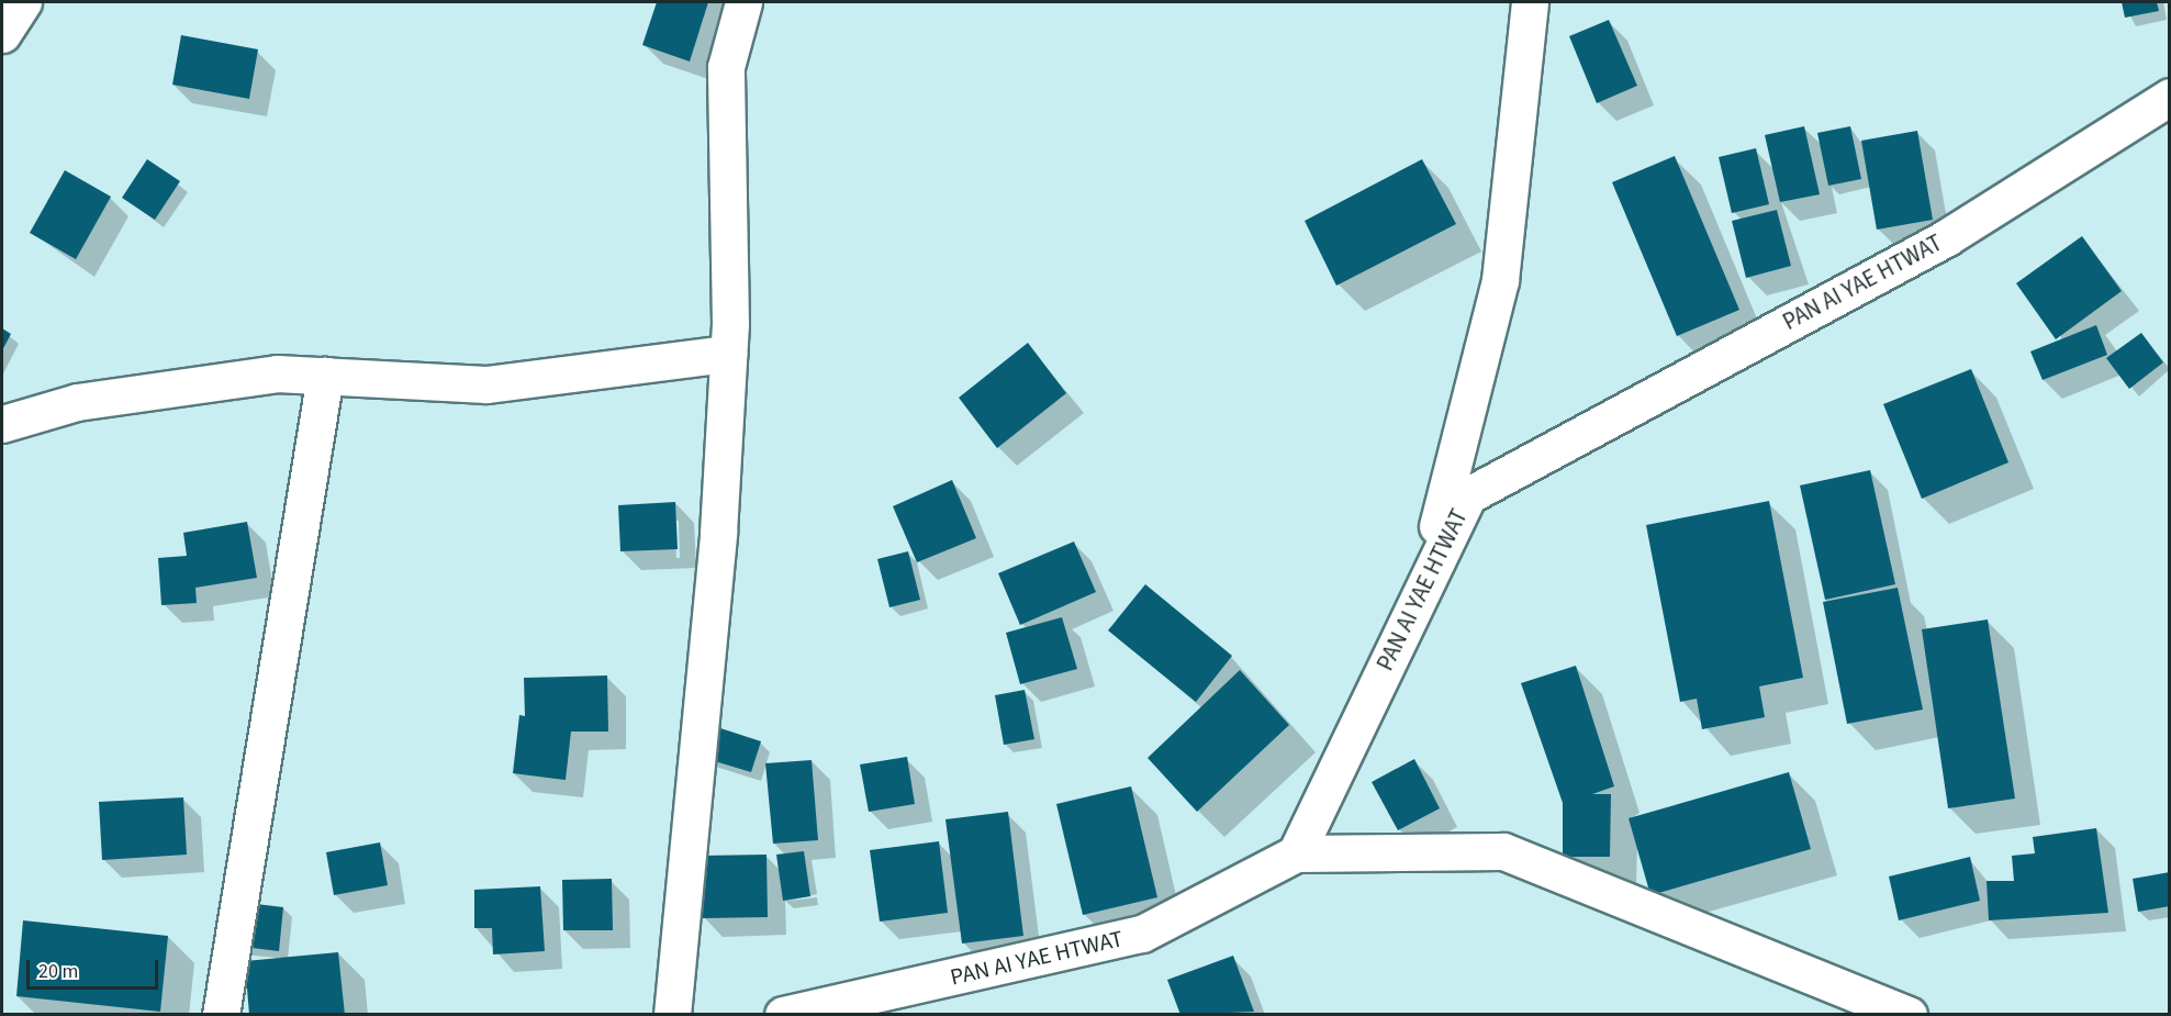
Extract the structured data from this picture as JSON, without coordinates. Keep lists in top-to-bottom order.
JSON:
{
  "streets": {
    "street": ["PAN AI YAE HTWAT"]
  },
  "scale_bar": "20 m"
}
